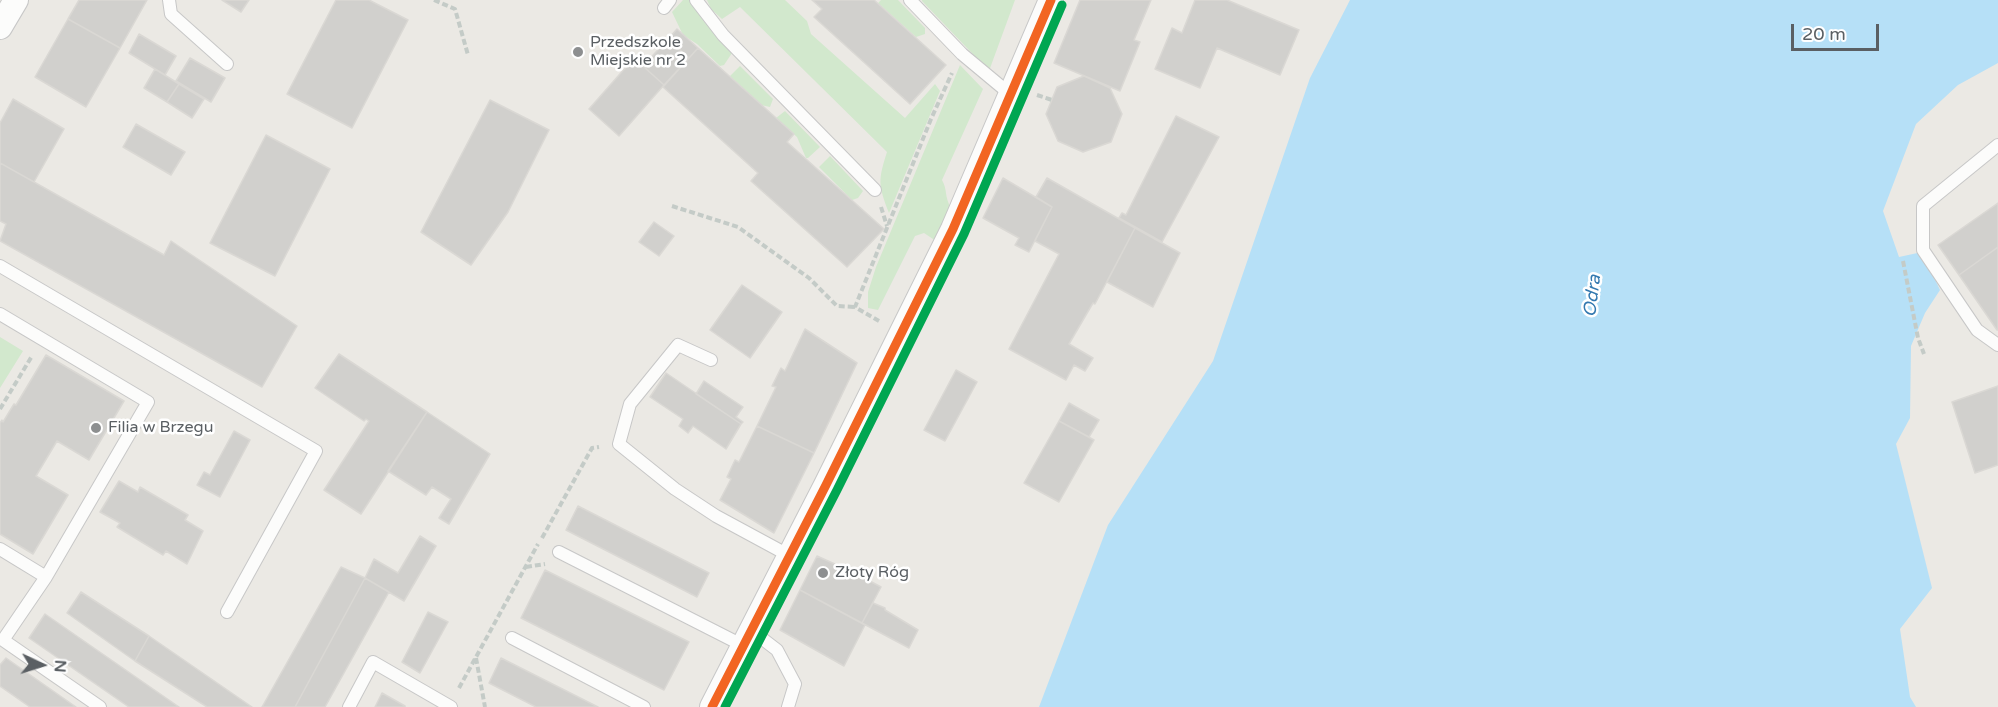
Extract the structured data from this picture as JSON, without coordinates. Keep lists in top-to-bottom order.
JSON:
{
  "water": ["Odra"],
  "places": ["Przedszkole Miejskie nr 2", "Filia w Brzegu", "Złoty Róg"],
  "scale_bar": "20 m",
  "north": "right"
}
